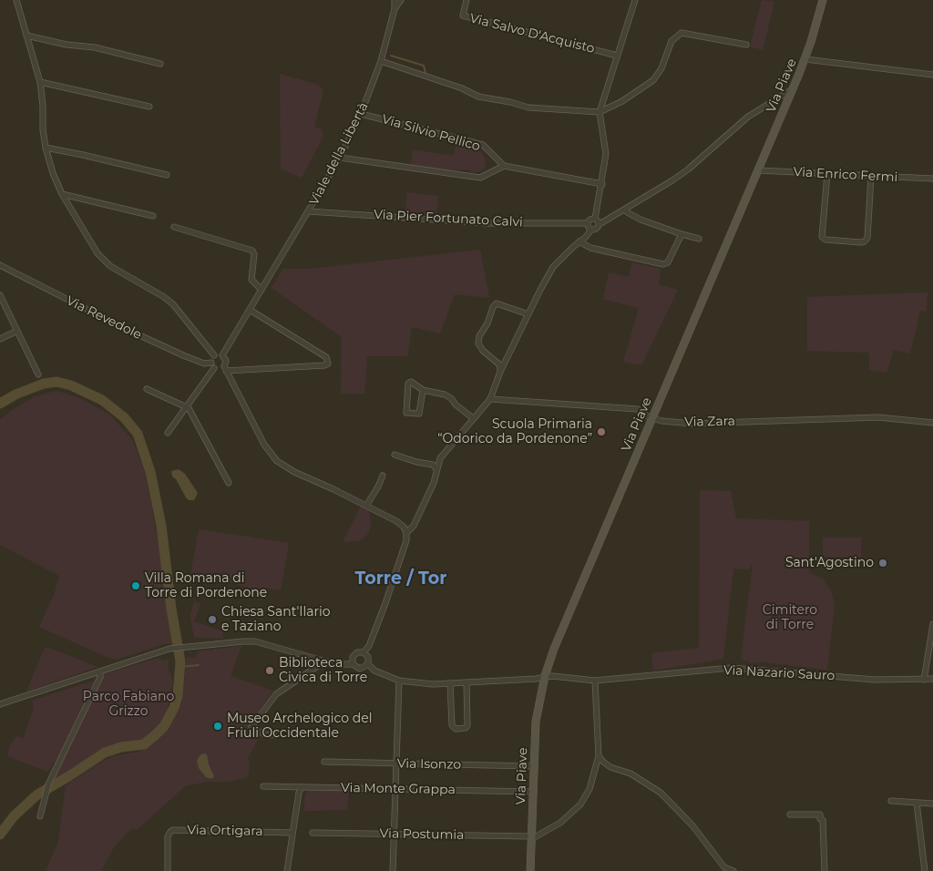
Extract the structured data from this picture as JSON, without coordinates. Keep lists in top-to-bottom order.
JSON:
{
  "streets": {
    "street": [
      "Via Salvo D'Acquisto",
      "Via Piave",
      "Via Silvio Pellico",
      "Viale della Libertà",
      "Via Enrico Fermi",
      "Via Pier Fortunato Calvi",
      "Via Revedole",
      "Via Zara",
      "Via Nazario Sauro",
      "Via Isonzo",
      "Via Monte Grappa",
      "Via Ortigara",
      "Via Postumia"
    ]
  },
  "crossings": [
    ["Via Piave", "Via Enrico Fermi"],
    ["Via Piave", "Via Zara"],
    ["Via Piave", "Via Nazario Sauro"],
    ["Via Piave", "Via Isonzo"],
    ["Via Piave", "Via Monte Grappa"],
    ["Via Piave", "Via Postumia"],
    ["Via Silvio Pellico", "Viale della Libertà"],
    ["Viale della Libertà", "Via Pier Fortunato Calvi"],
    ["Viale della Libertà", "Via Revedole"]
  ],
  "districts": ["Torre / Tor"],
  "parks": ["Cimitero di Torre", "Parco Fabiano Grizzo"],
  "places": [
    "Scuola Primaria “Odorico da Pordenone”",
    "Sant'Agostino",
    "Villa Romana di Torre di Pordenone",
    "Chiesa Sant'Ilario e Taziano",
    "Biblioteca Civica di Torre",
    "Museo Archelogico del Friuli Occidentale"
  ]
}
